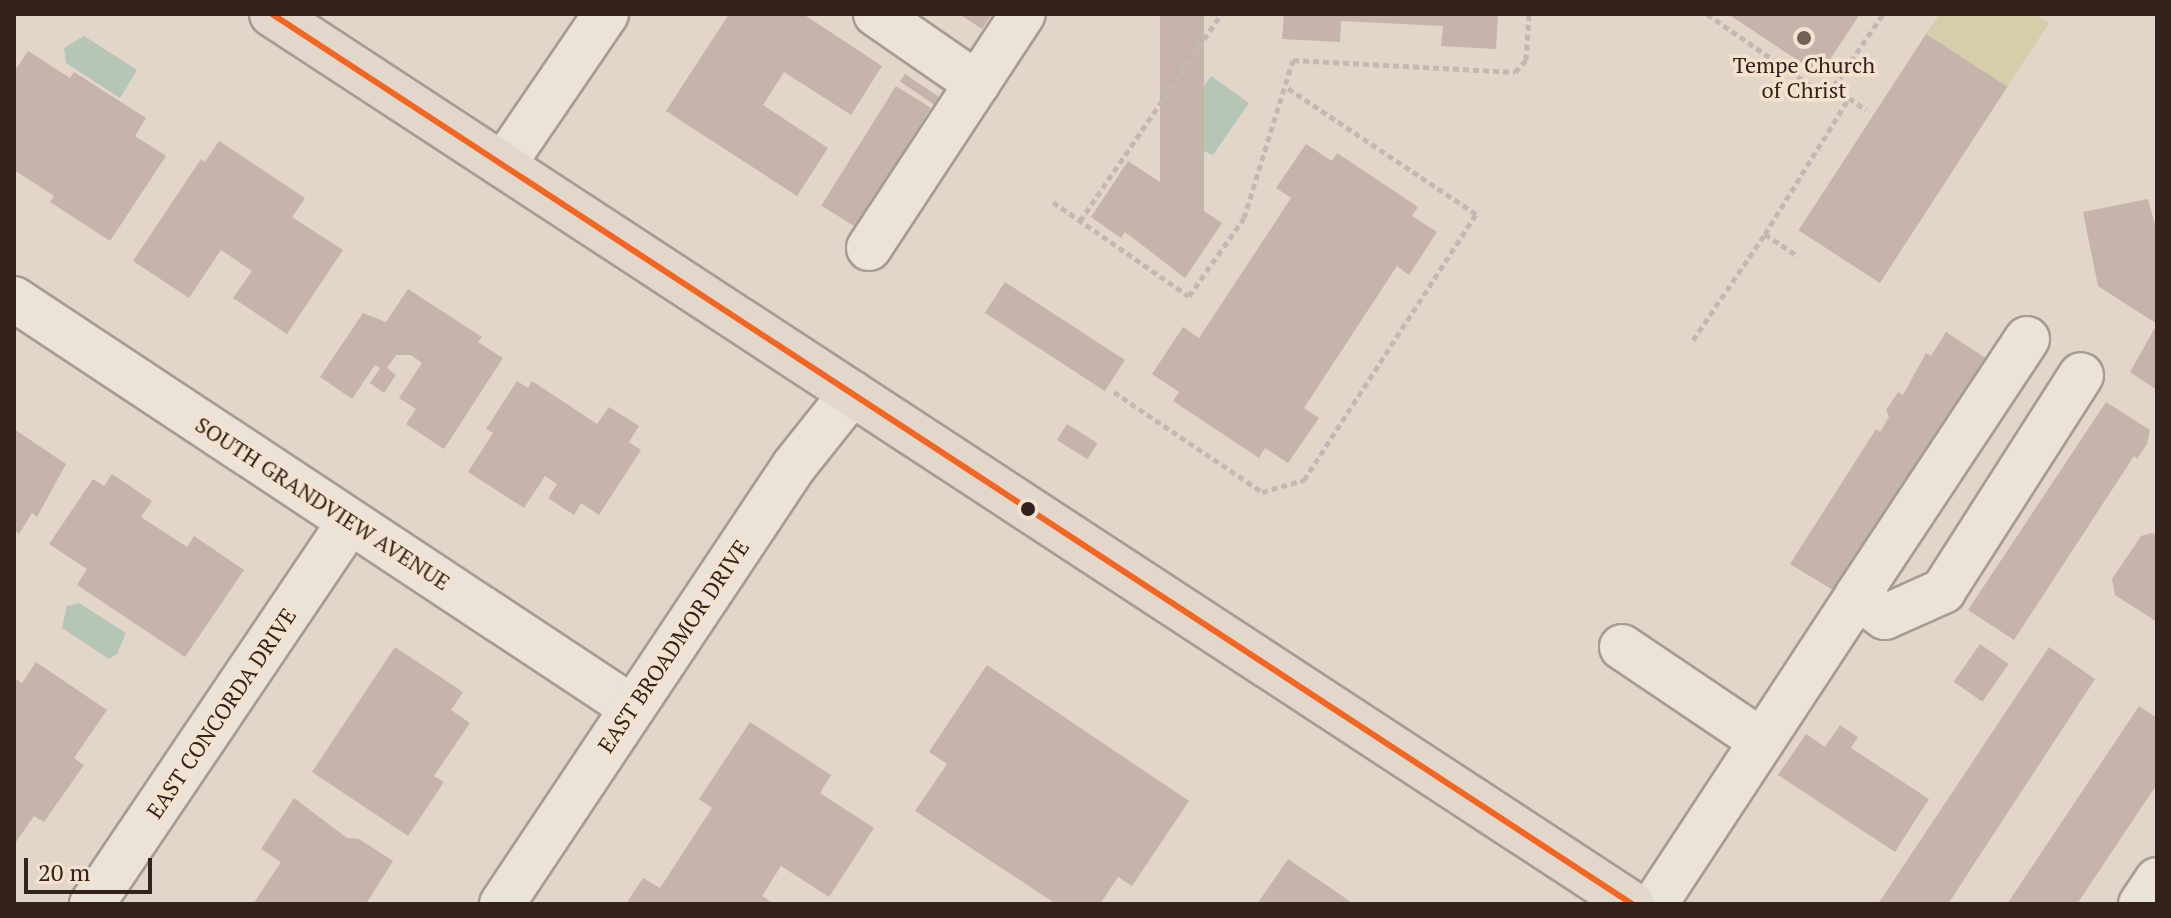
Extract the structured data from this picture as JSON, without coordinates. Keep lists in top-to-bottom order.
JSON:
{
  "streets": {
    "street": ["SOUTH GRANDVIEW AVENUE", "EAST BROADMOR DRIVE", "EAST CONCORDA DRIVE"]
  },
  "crossings": [
    ["SOUTH GRANDVIEW AVENUE", "EAST BROADMOR DRIVE"],
    ["SOUTH GRANDVIEW AVENUE", "EAST CONCORDA DRIVE"]
  ],
  "places": ["Tempe Church of Christ"],
  "scale_bar": "20 m"
}
